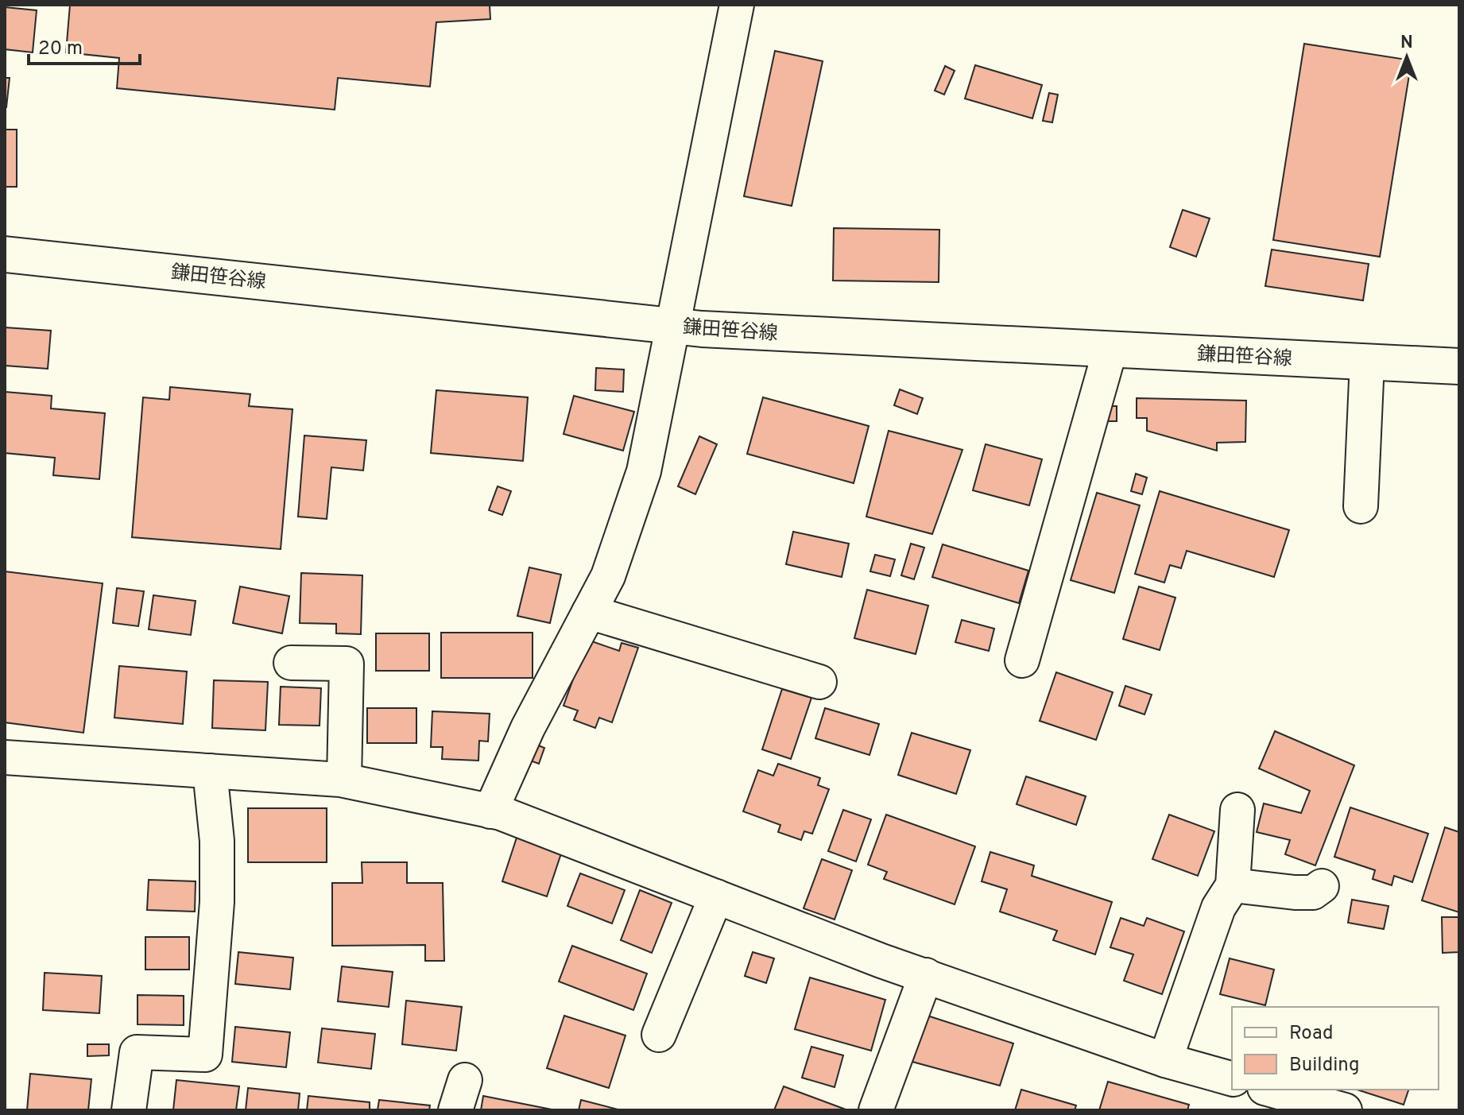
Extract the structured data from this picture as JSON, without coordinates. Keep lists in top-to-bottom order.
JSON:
{
  "streets": {
    "street": ["鎌田笹谷線"]
  },
  "legend": ["Road", "Building"],
  "scale_bar": "20 m",
  "north": "top"
}
